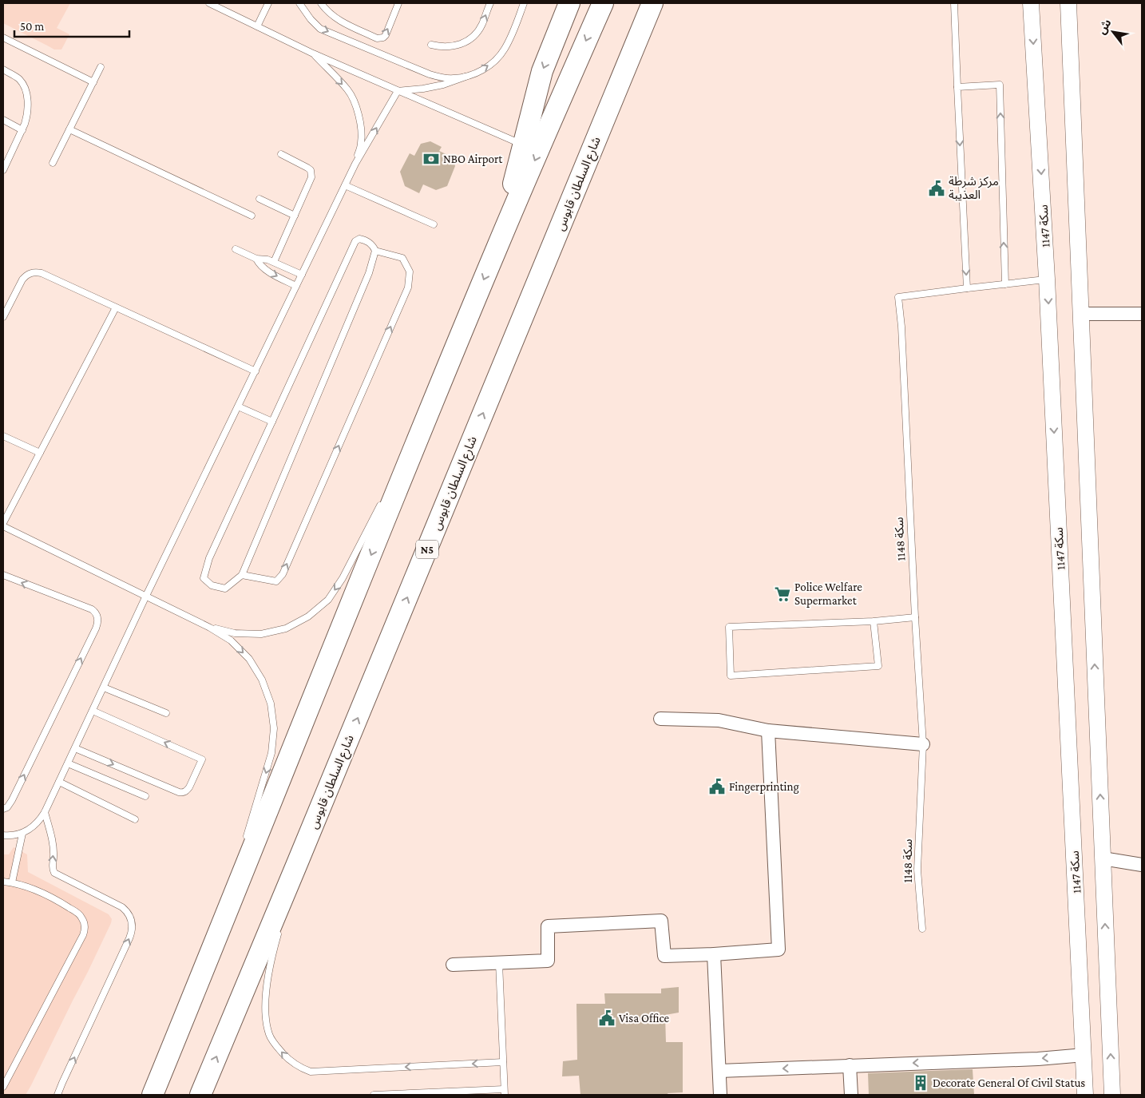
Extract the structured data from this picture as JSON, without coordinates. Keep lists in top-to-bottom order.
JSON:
{
  "streets": {
    "highway": ["شارع السلطان قابوس", "N5"],
    "street": ["سكة 1147"],
    "lane": ["سكة 1148"]
  },
  "crossings": [
    ["سكة 1147", "سكة 1148"]
  ],
  "places": {
    "bank": ["NBO Airport"],
    "public building": ["مركز شرطة العذيبة", "Fingerprinting", "Visa Office"],
    "supermarket": ["Police Welfare Supermarket"],
    "building": ["Decorate General Of Civil Status"]
  },
  "scale_bar": "50 m",
  "north": "top left"
}
